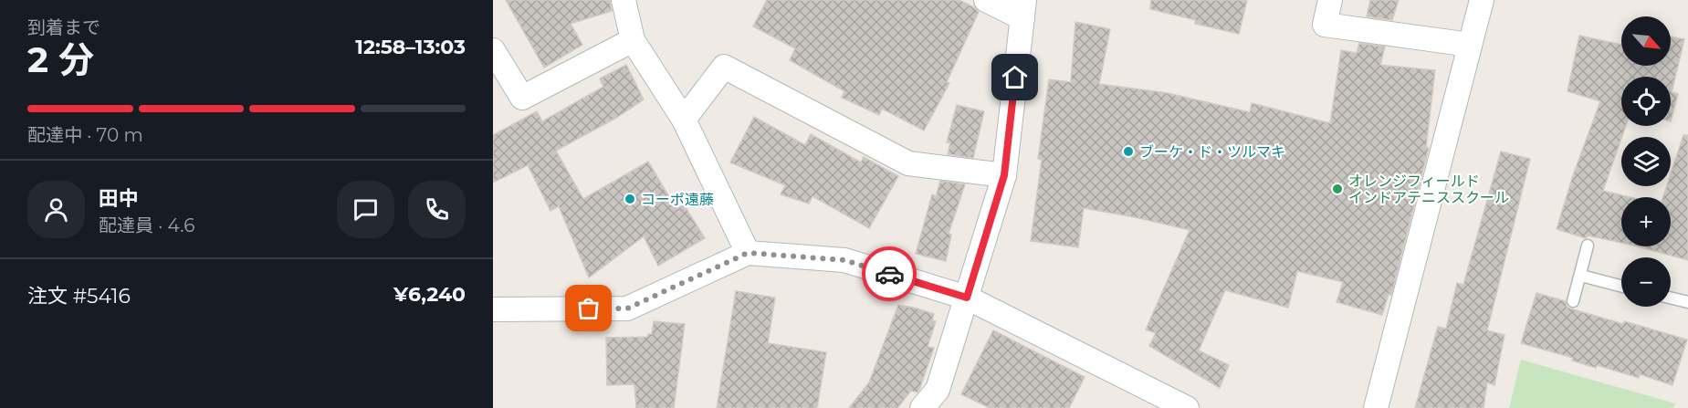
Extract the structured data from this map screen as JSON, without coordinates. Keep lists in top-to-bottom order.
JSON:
{
  "places": ["ブーケ・ド・ツルマキ", "オレンジフィールド インドアテニススクール", "コーポ遠藤"],
  "north": "bottom right",
  "page": {
    "heading": ["2 分", "到着まで", "12:58–13:03"],
    "panel": [
      "田中",
      "配達員 · 4.6",
      "注文 #5416",
      "¥6,240"
    ],
    "map_buttons": ["+", "−"],
    "bar": "配達中 · 70 m"
  }
}
